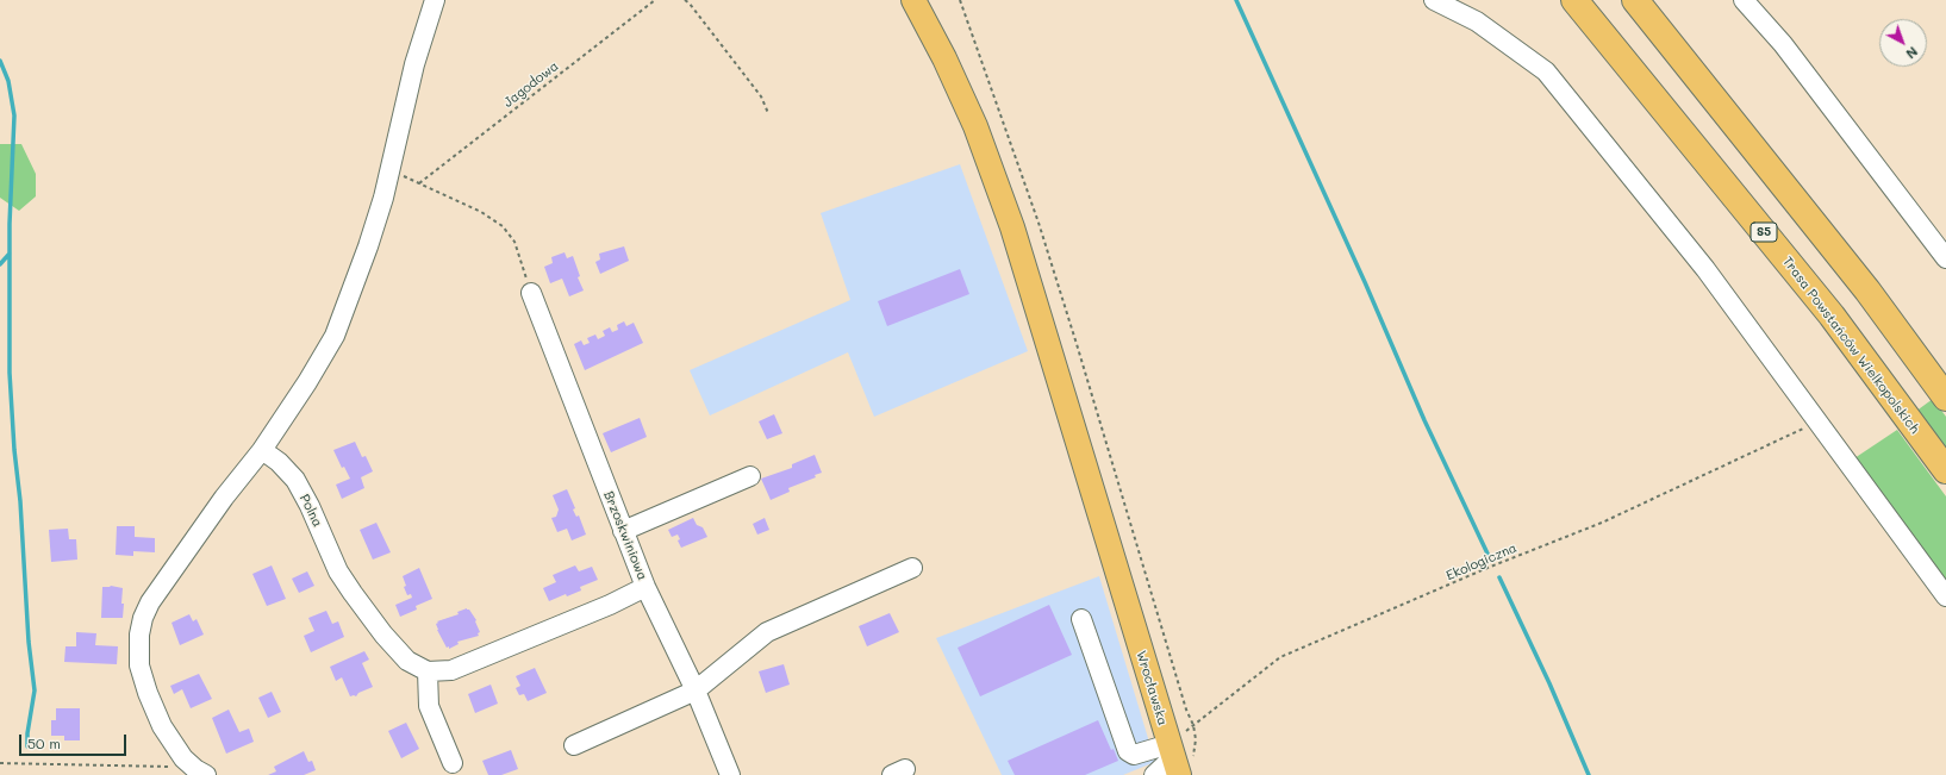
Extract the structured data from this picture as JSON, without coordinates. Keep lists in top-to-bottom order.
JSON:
{
  "streets": {
    "highway": ["S5", "Trasa Powstańców Wielkopolskich"],
    "main road": ["Wrocławska"],
    "street": ["Polna", "Brzoskwiniowa"],
    "path": ["Jagodowa", "Ekologiczna"]
  },
  "crossings": [
    ["Ekologiczna", "Wrocławska"]
  ],
  "scale_bar": "50 m",
  "north": "bottom right"
}
